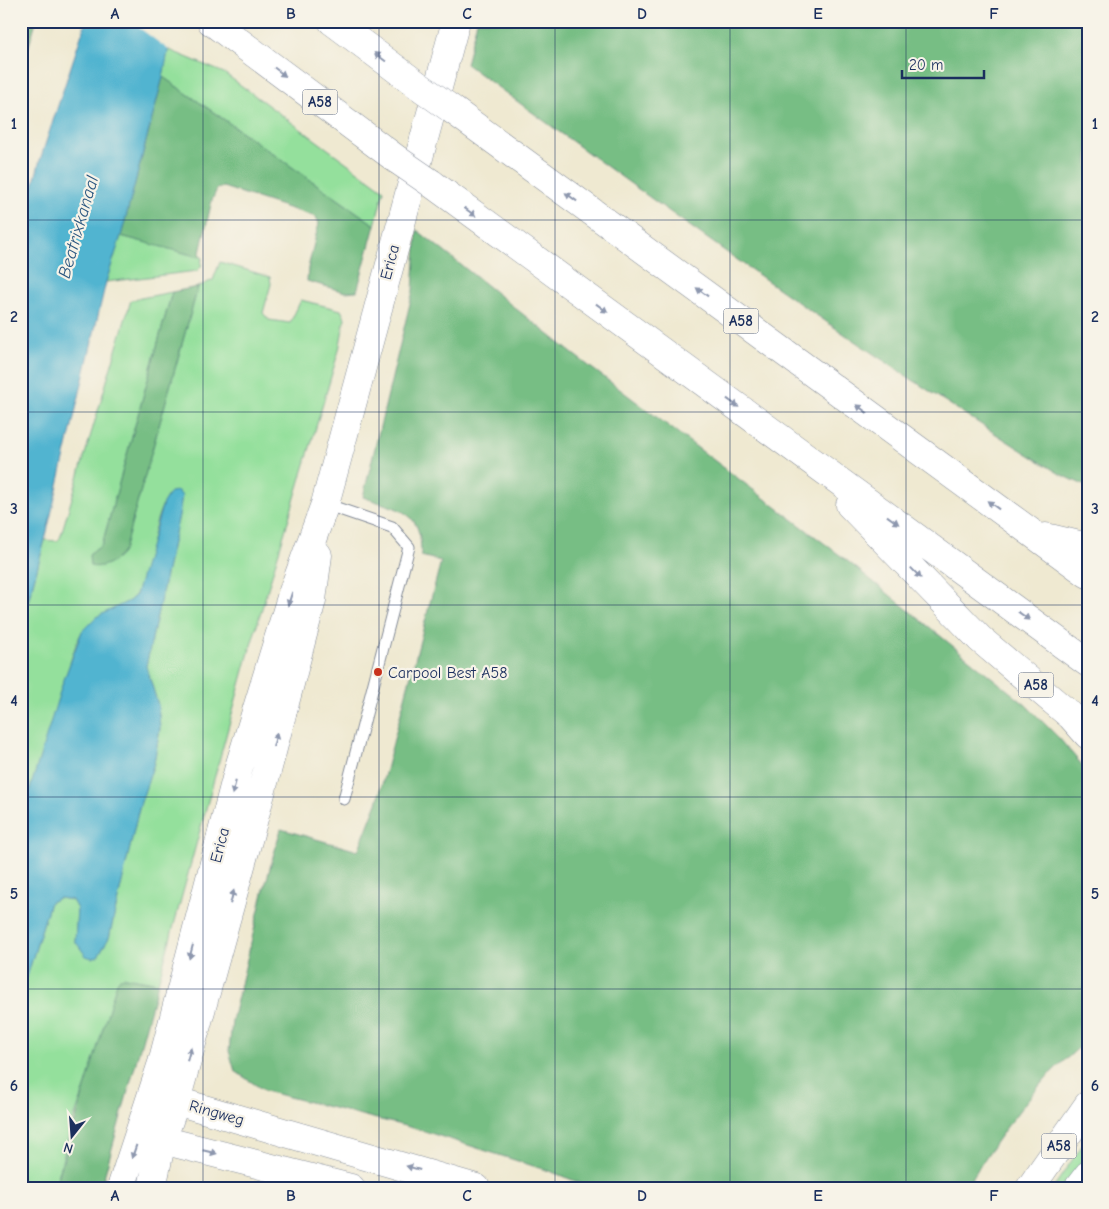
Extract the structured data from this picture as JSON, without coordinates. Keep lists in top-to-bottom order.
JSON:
{
  "streets": {
    "main road": ["A58", "Erica", "Ringweg"]
  },
  "crossings": [
    ["Erica", "Ringweg"]
  ],
  "water": ["Beatrixkanaal"],
  "places": ["Carpool Best A58"],
  "scale_bar": "20 m",
  "north": "bottom",
  "grid": {
    "columns": [
      "A",
      "B",
      "C",
      "D",
      "E",
      "F"
    ],
    "rows": [
      "1",
      "2",
      "3",
      "4",
      "5",
      "6"
    ]
  }
}
